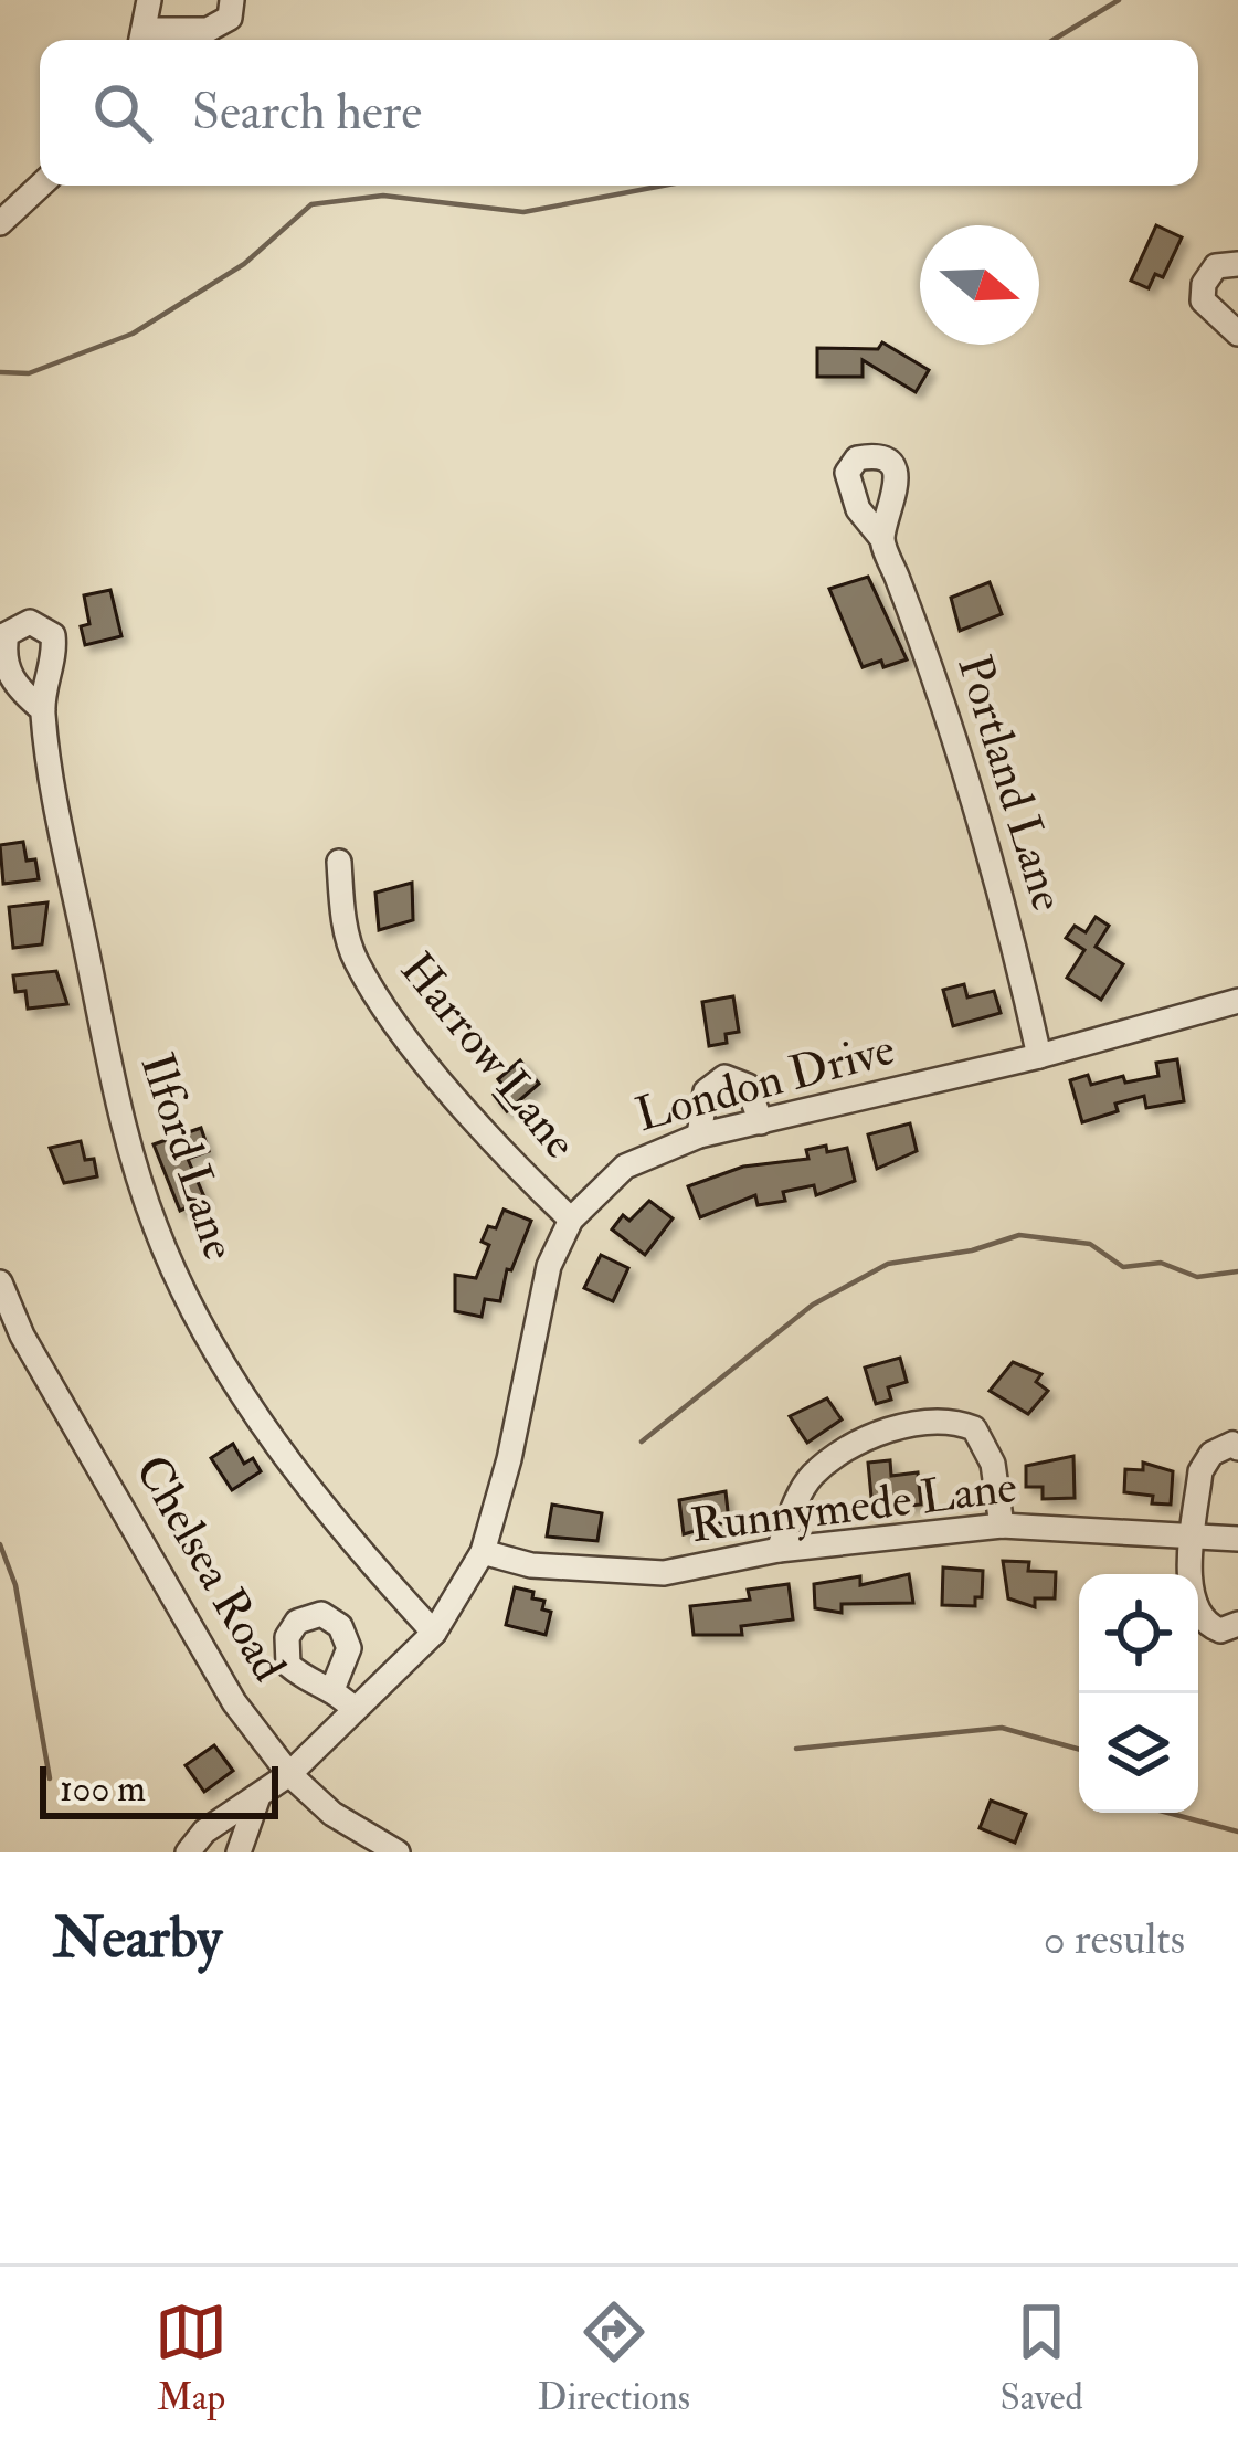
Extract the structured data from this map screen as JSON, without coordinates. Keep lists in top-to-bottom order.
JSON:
{
  "streets": {
    "street": [
      "Portland Lane",
      "Harrow Lane",
      "London Drive",
      "Ilford Lane",
      "Runnymede Lane",
      "Chelsea Road"
    ]
  },
  "crossings": [
    ["Portland Lane", "London Drive"],
    ["Harrow Lane", "London Drive"],
    ["London Drive", "Ilford Lane"],
    ["London Drive", "Runnymede Lane"],
    ["London Drive", "Chelsea Road"]
  ],
  "scale_bar": "100 m",
  "north": "right",
  "page": {
    "search": "Search here",
    "scale": "100 m",
    "heading": ["Nearby", "0 results"],
    "nav": ["Map", "Directions", "Saved"]
  }
}
